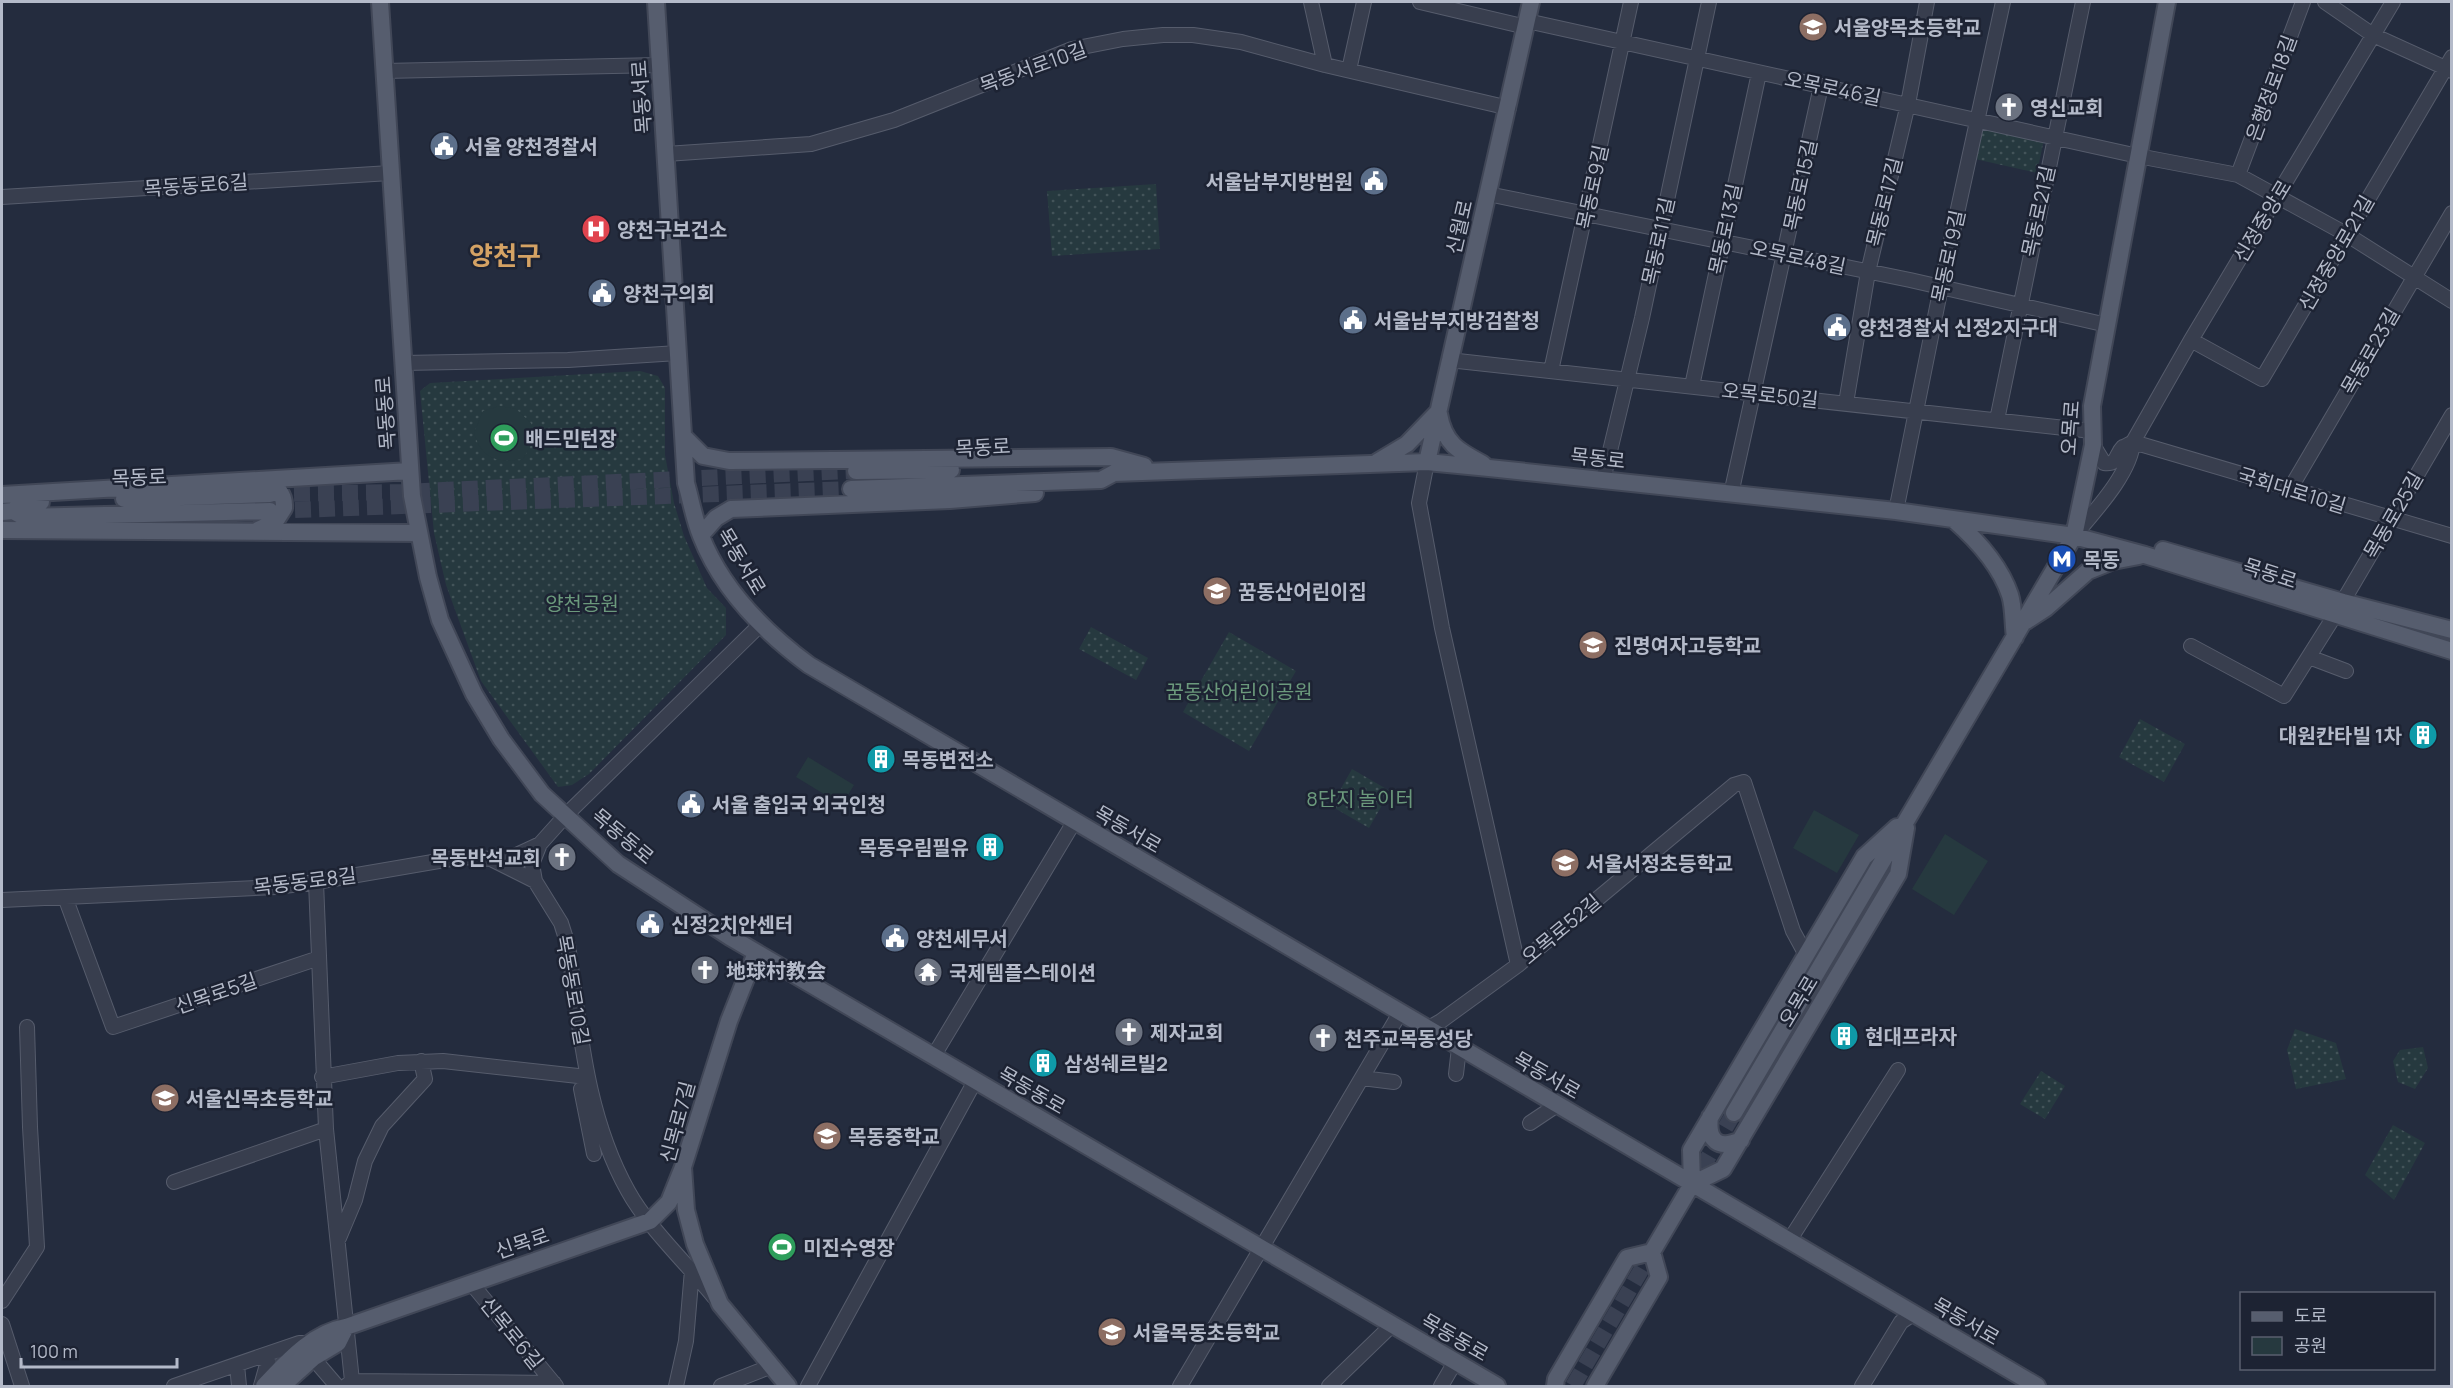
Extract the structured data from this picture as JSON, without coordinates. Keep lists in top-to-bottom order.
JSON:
{
  "streets": {
    "main road": [
      "목동서로",
      "신월로",
      "목동동로",
      "오목로",
      "목동로",
      "신목로7길",
      "신목로"
    ],
    "street": [
      "목동서로10길",
      "오목로46길",
      "은행정로18길",
      "목동동로6길",
      "목동로15길",
      "목동로9길",
      "목동로17길",
      "목동로21길",
      "신정중앙로",
      "목동로13길",
      "목동로11길",
      "신정중앙로21길",
      "목동로19길",
      "오목로48길",
      "목동로23길",
      "오목로50길",
      "국회대로10길",
      "목동로25길",
      "목동동로8길",
      "오목로52길",
      "목동동로10길",
      "신목로5길",
      "신목로6길"
    ]
  },
  "crossings": [
    ["목동서로10길", "목동서로"],
    ["목동서로10길", "신월로"],
    ["오목로46길", "은행정로18길"],
    ["오목로46길", "목동로15길"],
    ["오목로46길", "목동로9길"],
    ["오목로46길", "목동로17길"],
    ["오목로46길", "목동로21길"],
    ["오목로46길", "신정중앙로"],
    ["오목로46길", "신월로"],
    ["오목로46길", "목동로13길"],
    ["오목로46길", "목동로11길"],
    ["오목로46길", "신정중앙로21길"],
    ["오목로46길", "목동로19길"],
    ["오목로46길", "목동로23길"],
    ["오목로46길", "오목로"],
    ["목동서로", "오목로"],
    ["목동서로", "오목로52길"],
    ["목동동로6길", "목동동로"],
    ["목동로15길", "오목로48길"],
    ["목동로15길", "오목로50길"],
    ["목동로15길", "목동로"],
    ["목동로9길", "오목로48길"],
    ["목동로9길", "오목로50길"],
    ["목동로17길", "오목로48길"],
    ["목동로17길", "오목로50길"],
    ["목동로21길", "오목로48길"],
    ["목동로21길", "오목로50길"],
    ["신정중앙로", "신정중앙로21길"],
    ["신정중앙로", "오목로50길"],
    ["신정중앙로", "오목로"],
    ["신정중앙로", "목동로"],
    ["신정중앙로", "국회대로10길"],
    ["신월로", "오목로48길"],
    ["신월로", "오목로50길"],
    ["신월로", "목동로"],
    ["목동로13길", "오목로48길"],
    ["목동로13길", "오목로50길"],
    ["목동로11길", "오목로48길"],
    ["목동로11길", "오목로50길"],
    ["목동로11길", "목동로"],
    ["목동로19길", "오목로48길"],
    ["목동로19길", "오목로50길"],
    ["목동로19길", "목동로"],
    ["오목로48길", "오목로"],
    ["목동로23길", "국회대로10길"],
    ["오목로50길", "오목로"],
    ["목동동로", "신목로7길"],
    ["오목로", "목동로"],
    ["오목로", "오목로52길"],
    ["목동로", "목동로25길"],
    ["국회대로10길", "목동로25길"],
    ["목동동로8길", "신목로5길"],
    ["목동동로10길", "신목로"],
    ["신목로", "신목로6길"]
  ],
  "districts": ["양천구"],
  "parks": ["양천공원", "꿈동산어린이공원", "8단지 놀이터"],
  "places": {
    "school or university": [
      "서울양목초등학교",
      "꿈동산어린이집",
      "진명여자고등학교",
      "서울서정초등학교",
      "서울신목초등학교",
      "목동중학교",
      "서울목동초등학교"
    ],
    "church": [
      "영신교회",
      "목동반석교회",
      "地球村教会",
      "제자교회",
      "천주교목동성당"
    ],
    "public building": [
      "서울 양천경찰서",
      "서울남부지방법원",
      "양천구의회",
      "서울남부지방검찰청",
      "양천경찰서 신정2지구대",
      "서울 출입국 외국인청",
      "신정2치안센터",
      "양천세무서"
    ],
    "hospital": ["양천구보건소"],
    "sports": ["배드민턴장", "미진수영장"],
    "metro station": ["목동"],
    "building": [
      "대원칸타빌 1차",
      "목동변전소",
      "목동우림필유",
      "현대프라자",
      "삼성쉐르빌2"
    ],
    "temple": ["국제템플스테이션"]
  },
  "legend": ["도로", "공원"],
  "scale_bar": "100 m"
}
